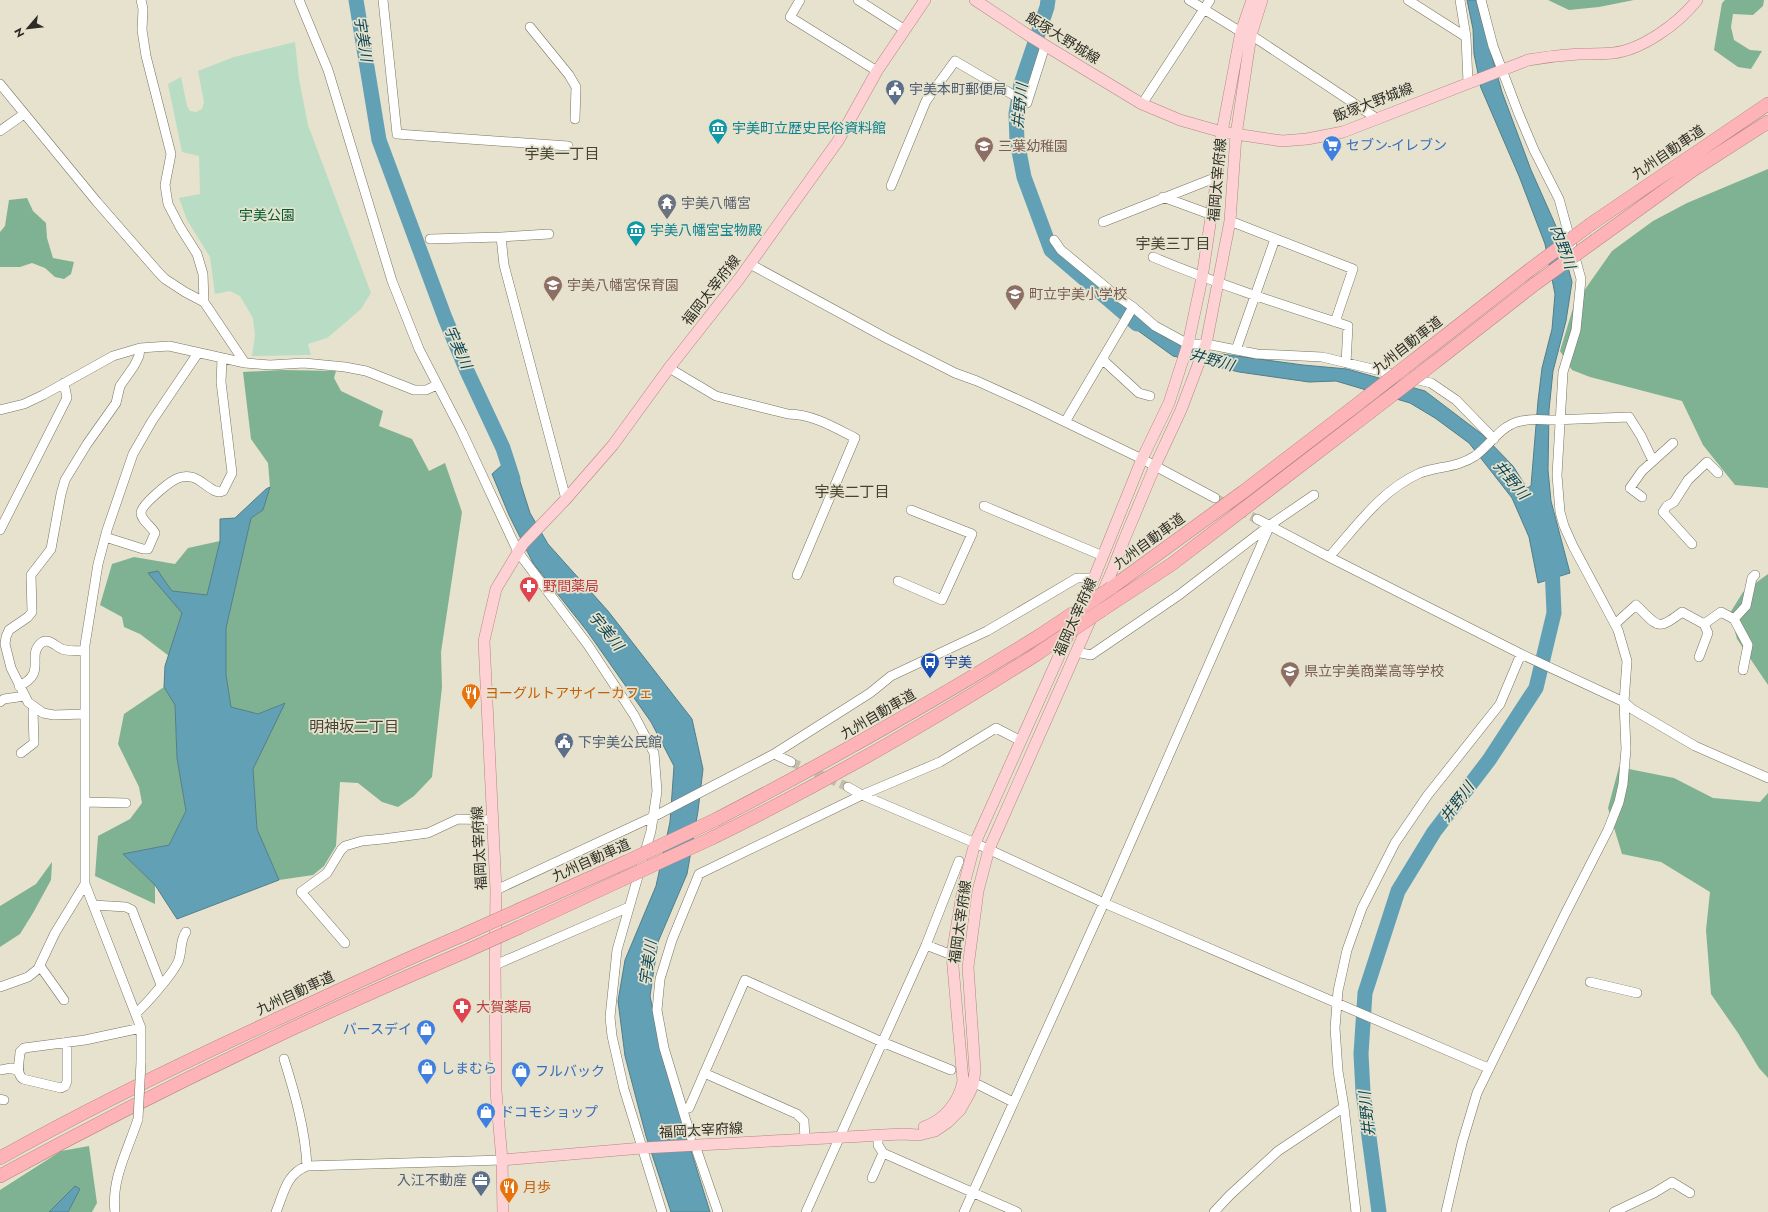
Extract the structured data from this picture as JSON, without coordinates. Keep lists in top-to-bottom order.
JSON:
{
  "streets": {
    "highway": ["九州自動車道"],
    "main road": ["飯塚大野城線", "福岡太宰府線"]
  },
  "crossings": [
    ["飯塚大野城線", "福岡太宰府線"]
  ],
  "districts": [
    "宇美一丁目",
    "宇美三丁目",
    "宇美二丁目",
    "明神坂二丁目"
  ],
  "water": ["宇美川", "井野川", "内野川"],
  "parks": ["宇美公園"],
  "places": {
    "public building": ["宇美本町郵便局", "下宇美公民館"],
    "museum": ["宇美町立歴史民俗資料館", "宇美八幡宮宝物殿"],
    "supermarket": ["セブン-イレブン"],
    "school or university": [
      "三葉幼稚園",
      "宇美八幡宮保育園",
      "町立宇美小学校",
      "県立宇美商業高等学校"
    ],
    "temple": ["宇美八幡宮"],
    "pharmacy": ["野間薬局", "大賀薬局"],
    "bus stop": ["宇美"],
    "restaurant": ["ヨーグルトアサイーカフェ", "月歩"],
    "shop": [
      "バースデイ",
      "しまむら",
      "フルバック",
      "ドコモショップ"
    ],
    "office": ["入江不動産"]
  },
  "north": "bottom left"
}
